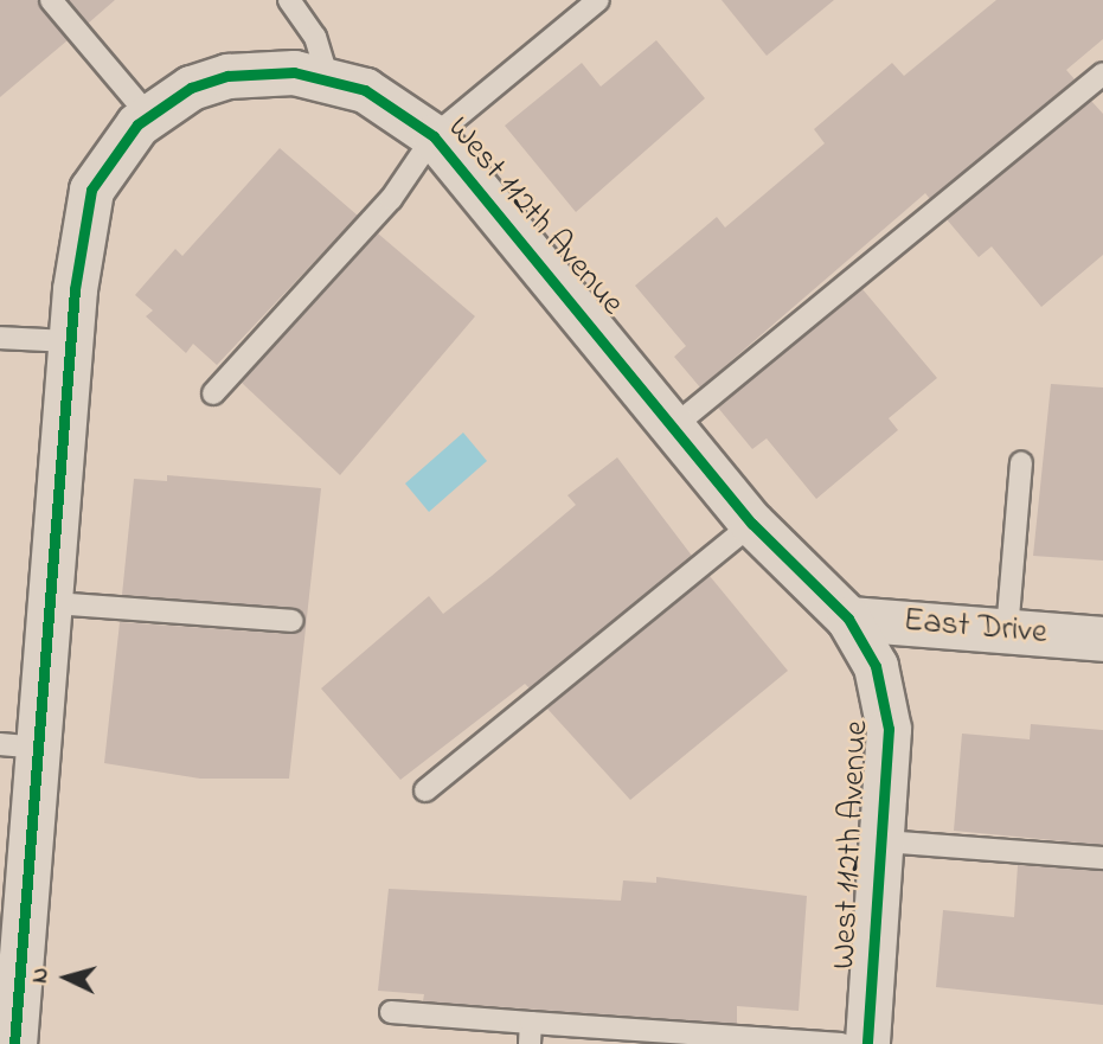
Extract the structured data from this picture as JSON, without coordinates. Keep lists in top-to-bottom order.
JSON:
{
  "streets": {
    "street": ["West 112th Avenue", "East Drive"]
  },
  "crossings": [
    ["West 112th Avenue", "East Drive"]
  ],
  "north": "left"
}
